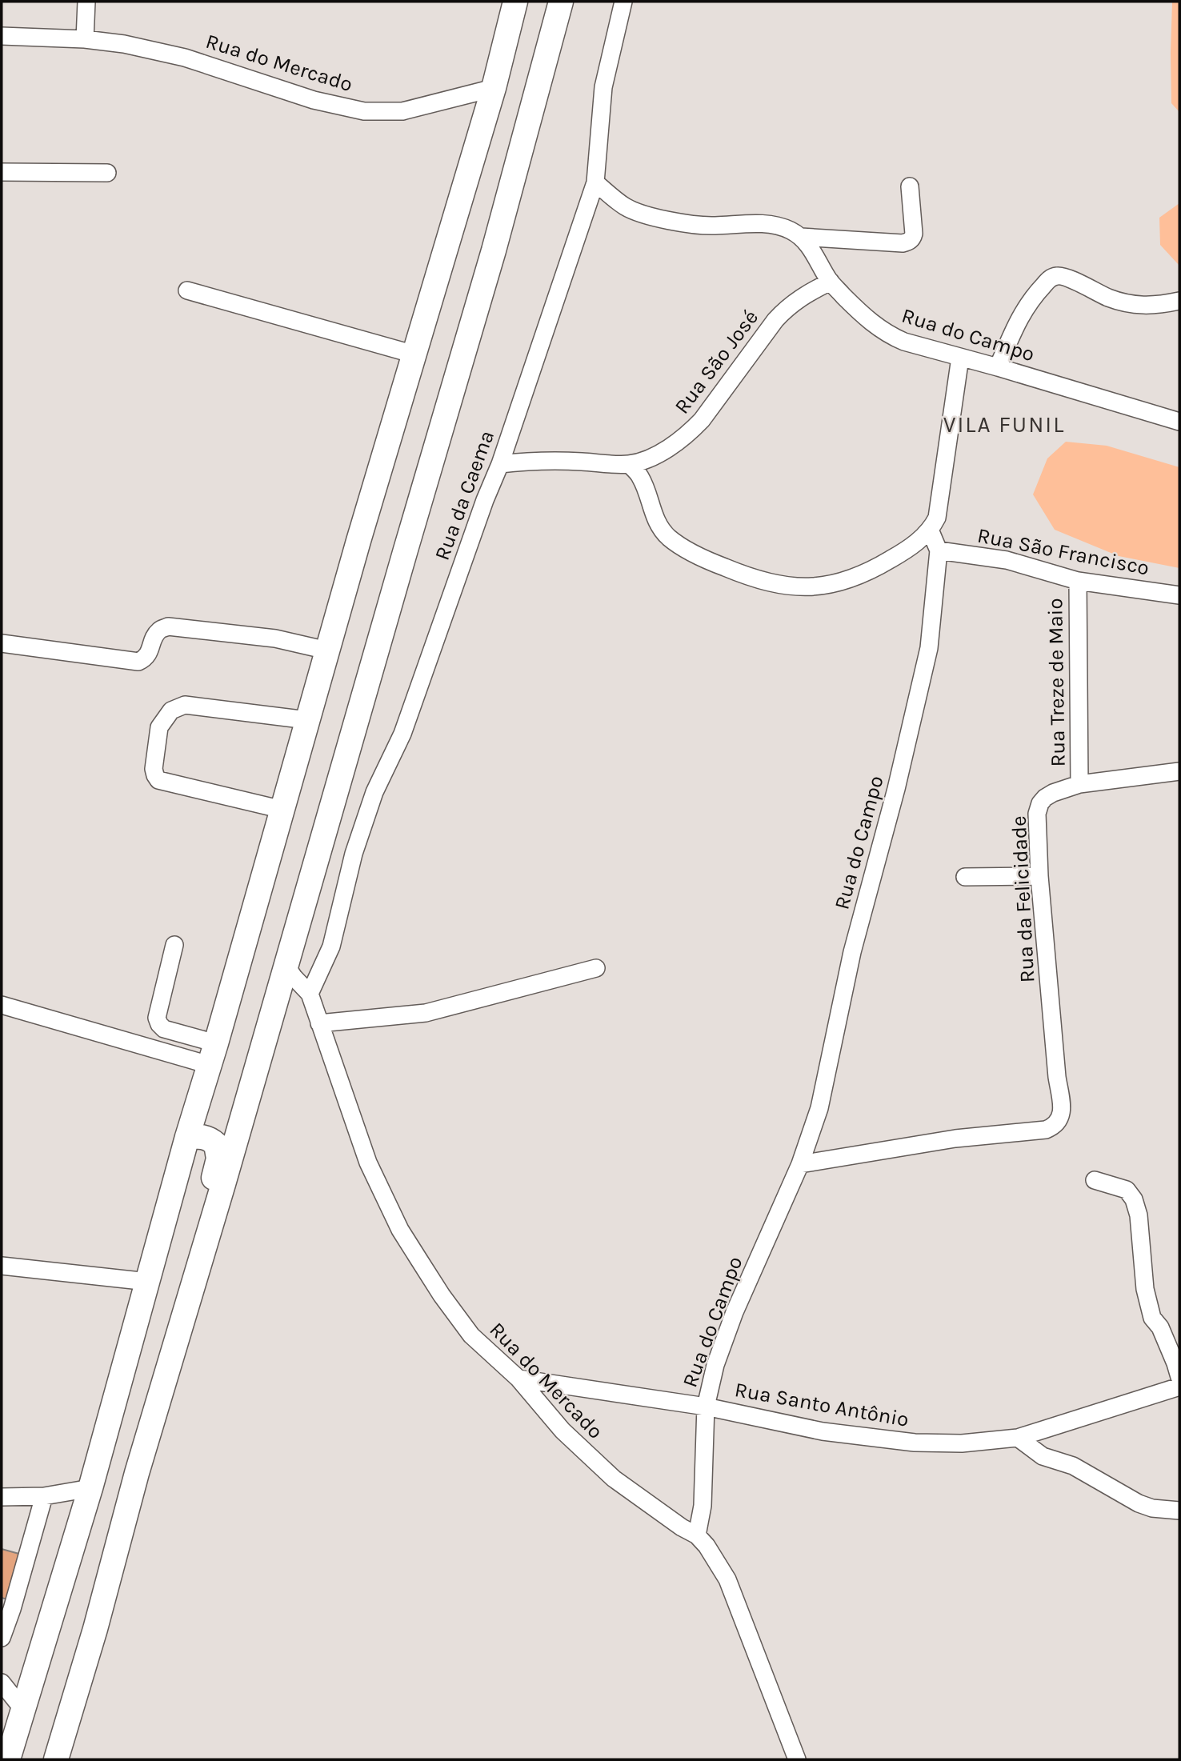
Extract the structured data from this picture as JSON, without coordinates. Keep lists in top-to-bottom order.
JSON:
{
  "streets": {
    "street": [
      "Rua do Mercado",
      "Rua do Campo",
      "Rua São José",
      "Rua da Caema",
      "Rua São Francisco",
      "Rua Treze de Maio",
      "Rua da Felicidade",
      "Rua Santo Antônio"
    ]
  },
  "crossings": [
    ["Rua do Mercado", "Rua do Campo"],
    ["Rua do Mercado", "Rua da Caema"],
    ["Rua do Mercado", "Rua Santo Antônio"],
    ["Rua do Campo", "Rua São José"],
    ["Rua do Campo", "Rua da Caema"],
    ["Rua do Campo", "Rua São Francisco"],
    ["Rua do Campo", "Rua da Felicidade"],
    ["Rua do Campo", "Rua Santo Antônio"],
    ["Rua São José", "Rua da Caema"],
    ["Rua São Francisco", "Rua Treze de Maio"],
    ["Rua Treze de Maio", "Rua da Felicidade"]
  ],
  "districts": ["VILA FUNIL"]
}
